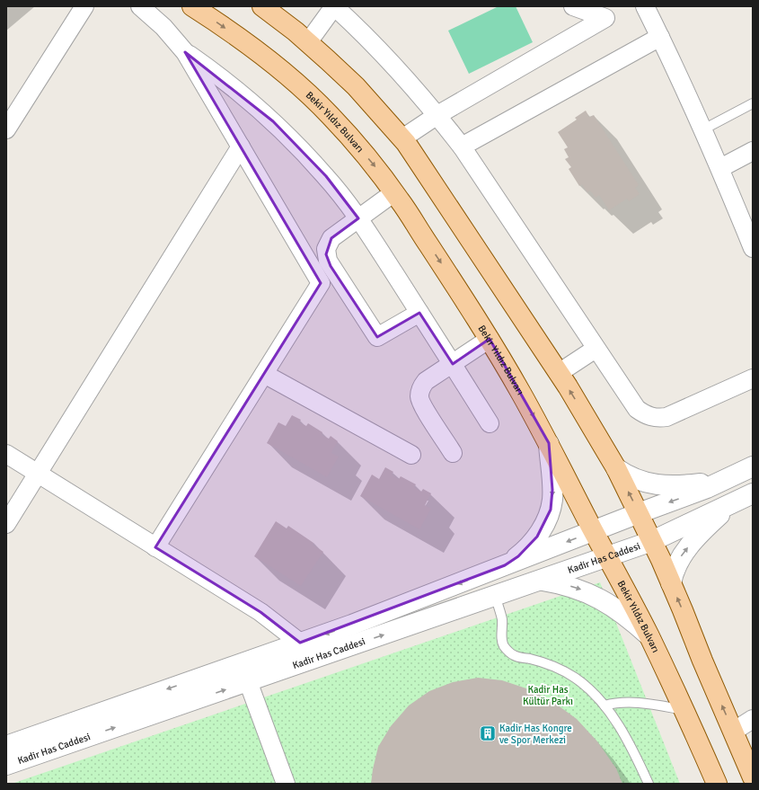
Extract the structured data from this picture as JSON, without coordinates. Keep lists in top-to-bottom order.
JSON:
{
  "streets": {
    "main road": ["Bekir Yıldız Bulvarı"],
    "street": ["Kadir Has Caddesi"]
  },
  "crossings": [
    ["Bekir Yıldız Bulvarı", "Kadir Has Caddesi"]
  ],
  "parks": ["Kadir Has Kültür Parkı"],
  "places": {
    "building": ["Kadir Has Kongre ve Spor Merkezi"]
  }
}
